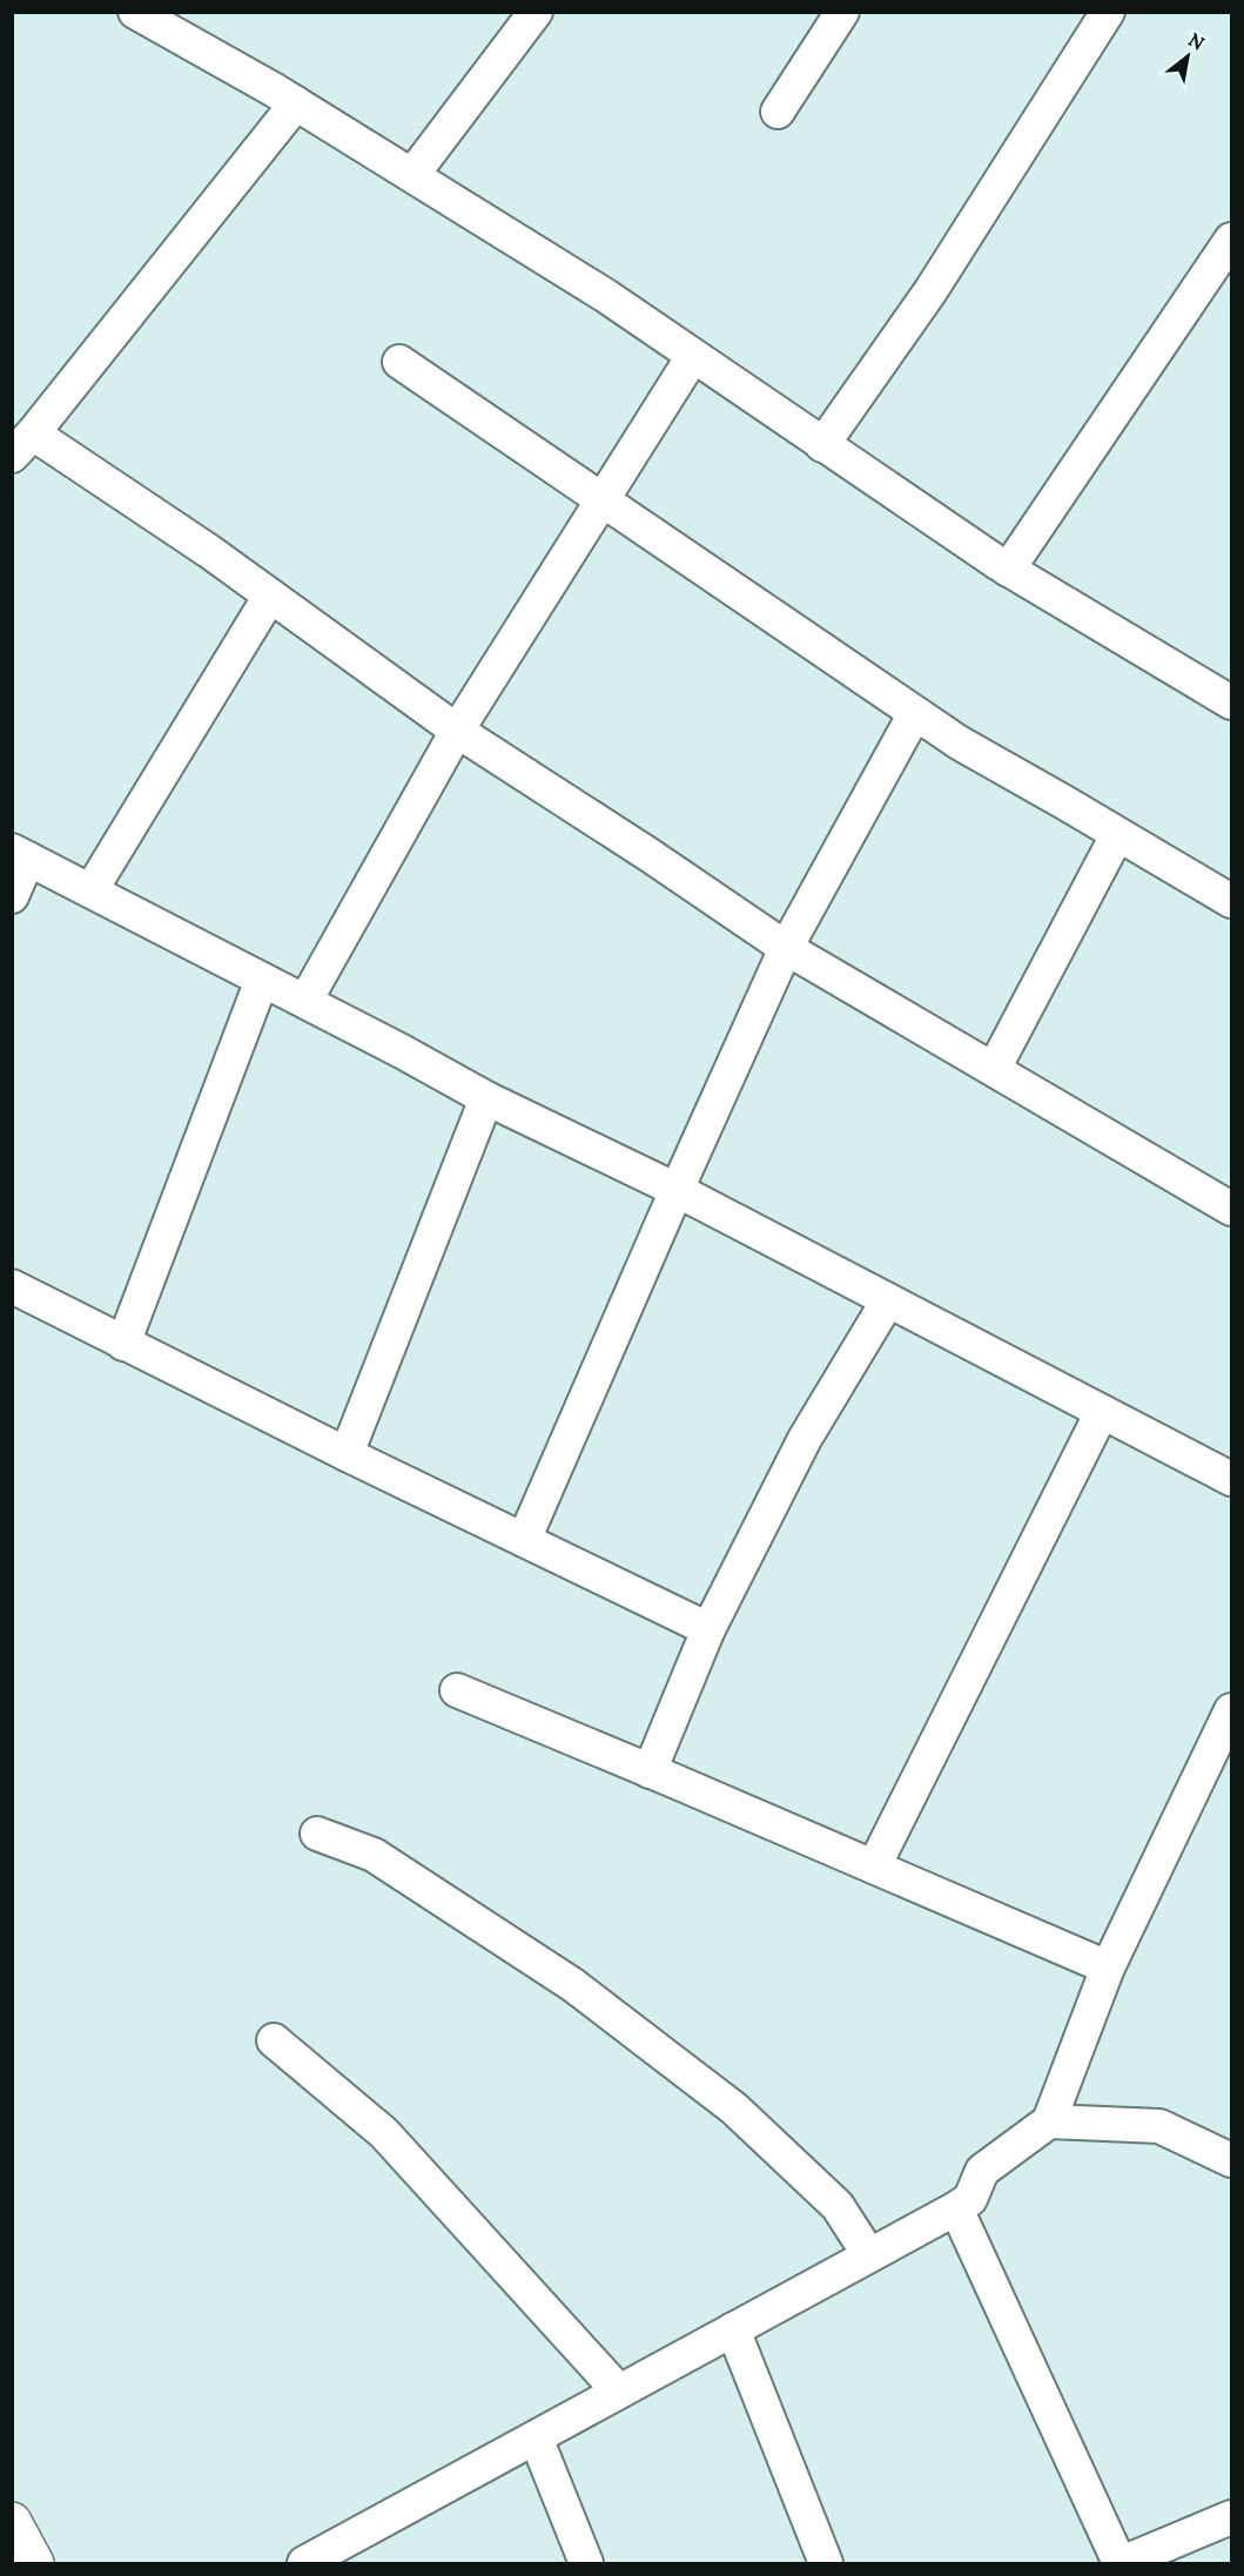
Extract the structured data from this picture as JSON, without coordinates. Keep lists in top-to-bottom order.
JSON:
{
  "north": "top right"
}
